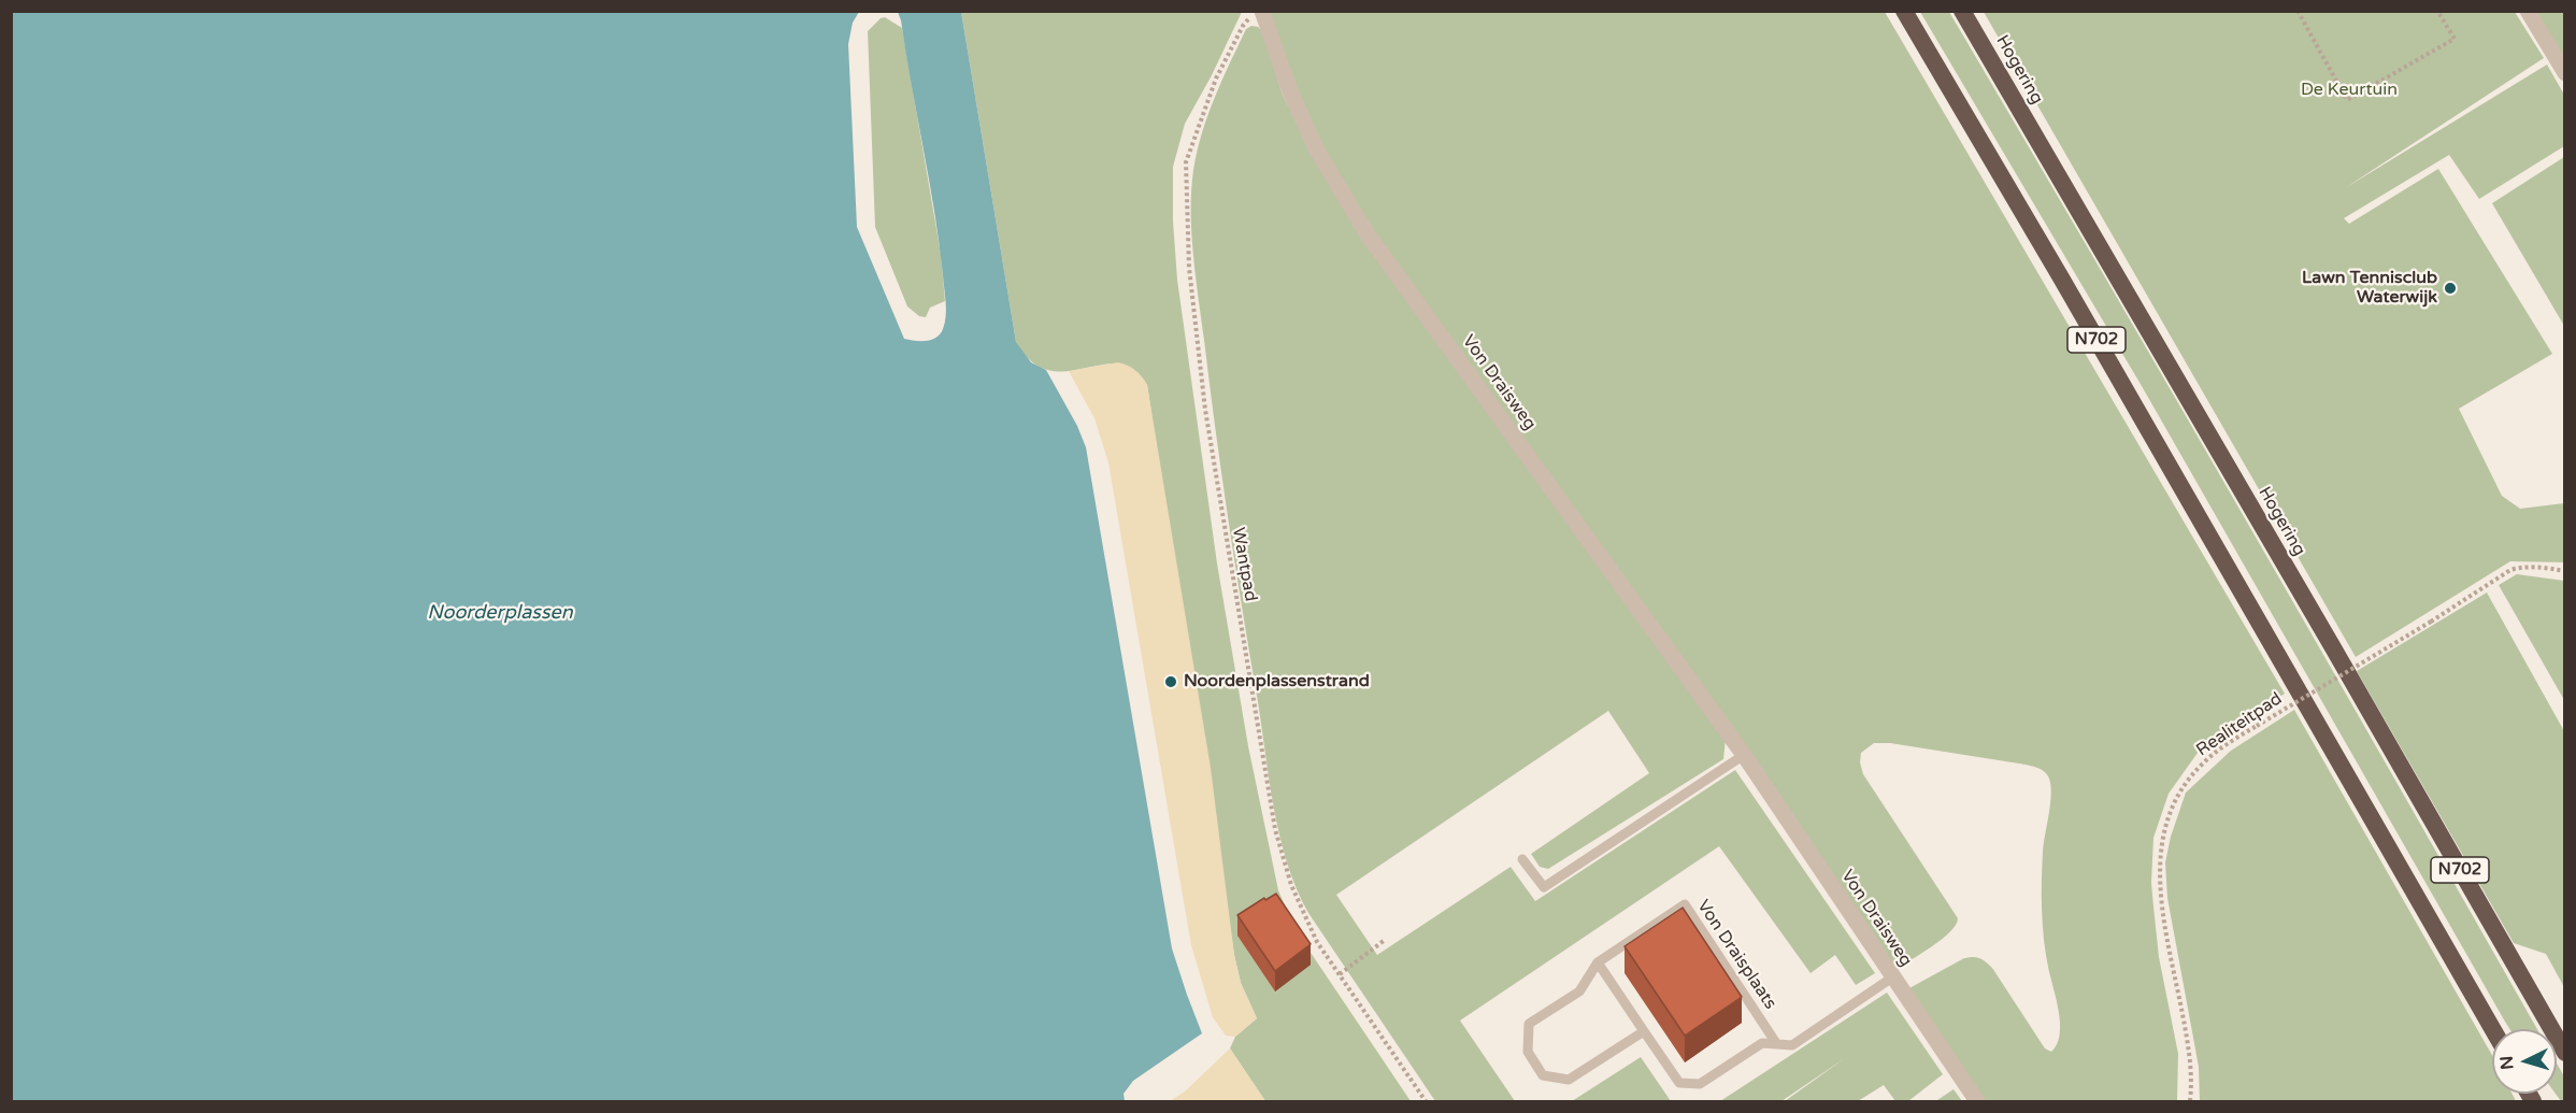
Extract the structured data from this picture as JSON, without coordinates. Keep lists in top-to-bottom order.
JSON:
{
  "streets": {
    "highway": ["Hogering", "N702"],
    "street": ["Von Draisweg"],
    "lane": ["Von Draisplaats"],
    "path": ["Wantpad", "Realiteitpad"]
  },
  "crossings": [
    ["Von Draisweg", "Wantpad"]
  ],
  "water": ["Noorderplassen"],
  "parks": ["De Keurtuin"],
  "places": ["Lawn Tennisclub Waterwijk", "Noordenplassenstrand"],
  "north": "left"
}
